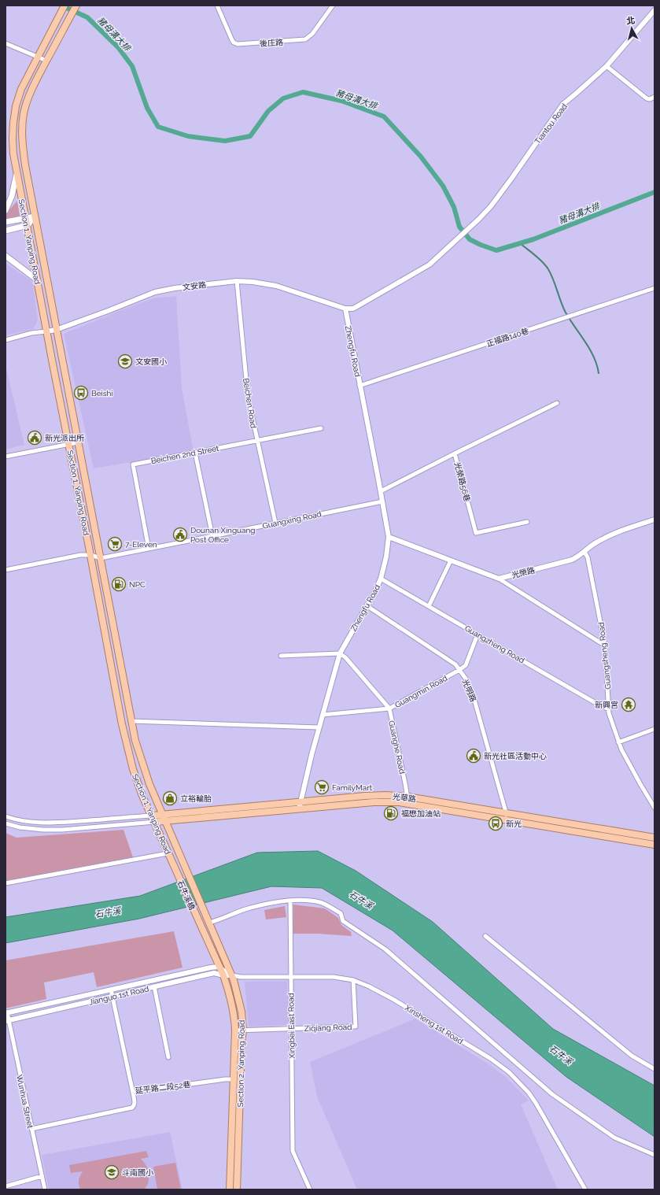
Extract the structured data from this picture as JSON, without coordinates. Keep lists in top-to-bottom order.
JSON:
{
  "streets": {
    "main road": [
      "Section 1, Yanping Road",
      "光華路",
      "石牛溪橋",
      "Section 2, Yanping Road"
    ],
    "street": [
      "後庄路",
      "Tiantou Road",
      "文安路",
      "正福路140巷",
      "Zhengfu Road",
      "Beichen Road",
      "Beichen 2nd Street",
      "光榮路56巷",
      "Guangxing Road",
      "光榮路",
      "Guangzheng Road",
      "Guangsheng Road",
      "光明路",
      "Guangmin Road",
      "Guanghe Road",
      "Jianguo 1st Road",
      "Xinsheng 1st Road",
      "Xingbei East Road",
      "Ziqiang Road",
      "延平路二段52巷",
      "Wunhua Street"
    ]
  },
  "crossings": [
    ["Tiantou Road", "文安路"],
    ["Tiantou Road", "Zhengfu Road"],
    ["Section 1, Yanping Road", "文安路"],
    ["Section 1, Yanping Road", "Guangxing Road"],
    ["Section 1, Yanping Road", "光華路"],
    ["Section 1, Yanping Road", "石牛溪橋"],
    ["文安路", "Zhengfu Road"],
    ["文安路", "Beichen Road"],
    ["正福路140巷", "Zhengfu Road"],
    ["Zhengfu Road", "Guangxing Road"],
    ["Zhengfu Road", "Guangzheng Road"],
    ["Zhengfu Road", "光明路"],
    ["Zhengfu Road", "Guangmin Road"],
    ["Zhengfu Road", "Guanghe Road"],
    ["Zhengfu Road", "光華路"],
    ["Beichen Road", "Beichen 2nd Street"],
    ["Beichen Road", "Guangxing Road"],
    ["Beichen 2nd Street", "Guangxing Road"],
    ["光榮路", "Guangsheng Road"],
    ["Guangzheng Road", "Guangsheng Road"],
    ["Guangzheng Road", "Guangmin Road"],
    ["光明路", "Guangmin Road"],
    ["光明路", "光華路"],
    ["Guangmin Road", "Guanghe Road"],
    ["Guanghe Road", "光華路"],
    ["石牛溪橋", "Section 2, Yanping Road"],
    ["Jianguo 1st Road", "Xinsheng 1st Road"],
    ["Jianguo 1st Road", "Section 2, Yanping Road"],
    ["Jianguo 1st Road", "延平路二段52巷"],
    ["Jianguo 1st Road", "Wunhua Street"],
    ["Xinsheng 1st Road", "Xingbei East Road"],
    ["Xinsheng 1st Road", "Ziqiang Road"],
    ["Xinsheng 1st Road", "Section 2, Yanping Road"],
    ["Xingbei East Road", "Ziqiang Road"],
    ["Ziqiang Road", "Section 2, Yanping Road"],
    ["Section 2, Yanping Road", "延平路二段52巷"]
  ],
  "water": ["豬母溝大排", "石牛溪"],
  "places": {
    "school or university": ["文安國小", "斗南國小"],
    "bus stop": ["Beishi", "新光"],
    "public building": ["新光派出所", "Dounan Xinguang Post Office", "新光社區活動中心"],
    "supermarket": ["7-Eleven", "FamilyMart"],
    "fuel station": ["NPC", "福懋加油站"],
    "temple": ["新興宮"],
    "shop": ["立裕輪胎"]
  },
  "north": "top"
}
